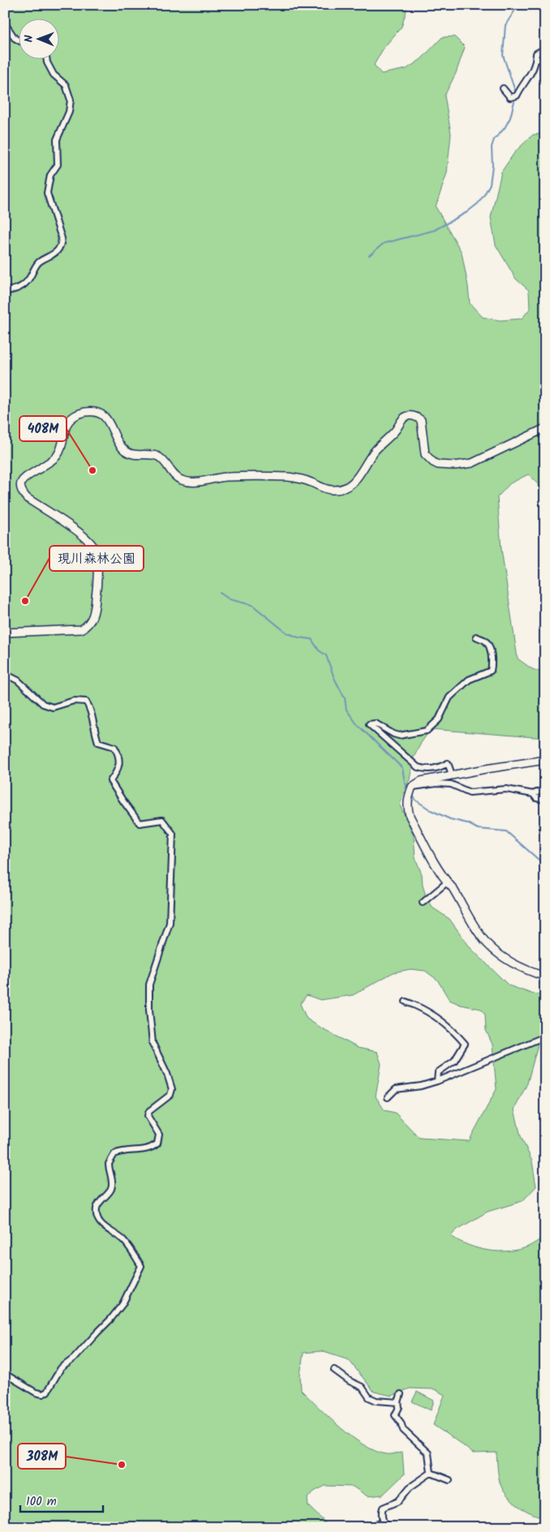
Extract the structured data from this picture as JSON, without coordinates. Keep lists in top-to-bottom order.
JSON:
{
  "places": ["408M", "現川森林公園", "308M"],
  "scale_bar": "100 m",
  "north": "left"
}
